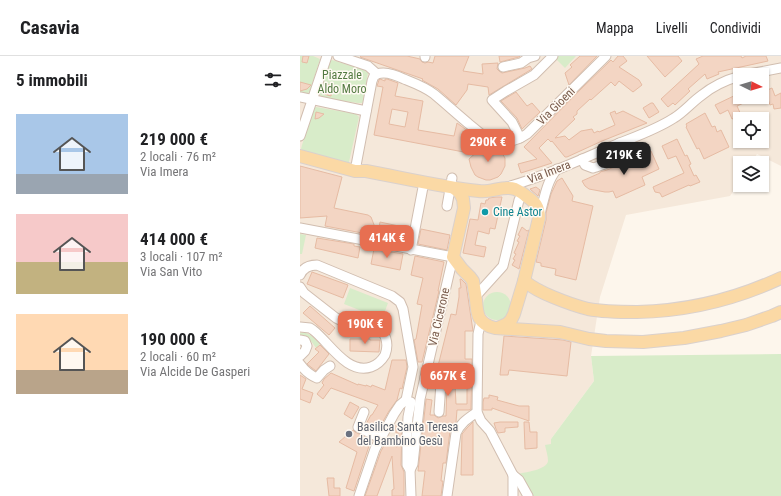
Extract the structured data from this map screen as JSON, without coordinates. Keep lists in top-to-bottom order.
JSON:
{
  "streets": {
    "main road": ["Via Imera", "Via Cicerone"],
    "street": ["Via Gioeni"]
  },
  "parks": ["Piazzale Aldo Moro"],
  "places": ["Cine Astor", "Basilica Santa Teresa del Bambino Gesù"],
  "north": "right",
  "page": {
    "header": "Casavia",
    "nav": ["Mappa", "Livelli", "Condividi"],
    "heading": "5 immobili",
    "list": [
      {
        "name": "219 000 €",
        "note": "2 locali · 76 m² · Via Imera"
      },
      {
        "name": "414 000 €",
        "note": "3 locali · 107 m² · Via San Vito"
      },
      {
        "name": "190 000 €",
        "note": "2 locali · 60 m² · Via Alcide De Gasperi"
      }
    ],
    "price": [
      "290K €",
      "219K €",
      "414K €",
      "190K €",
      "667K €"
    ]
  }
}
